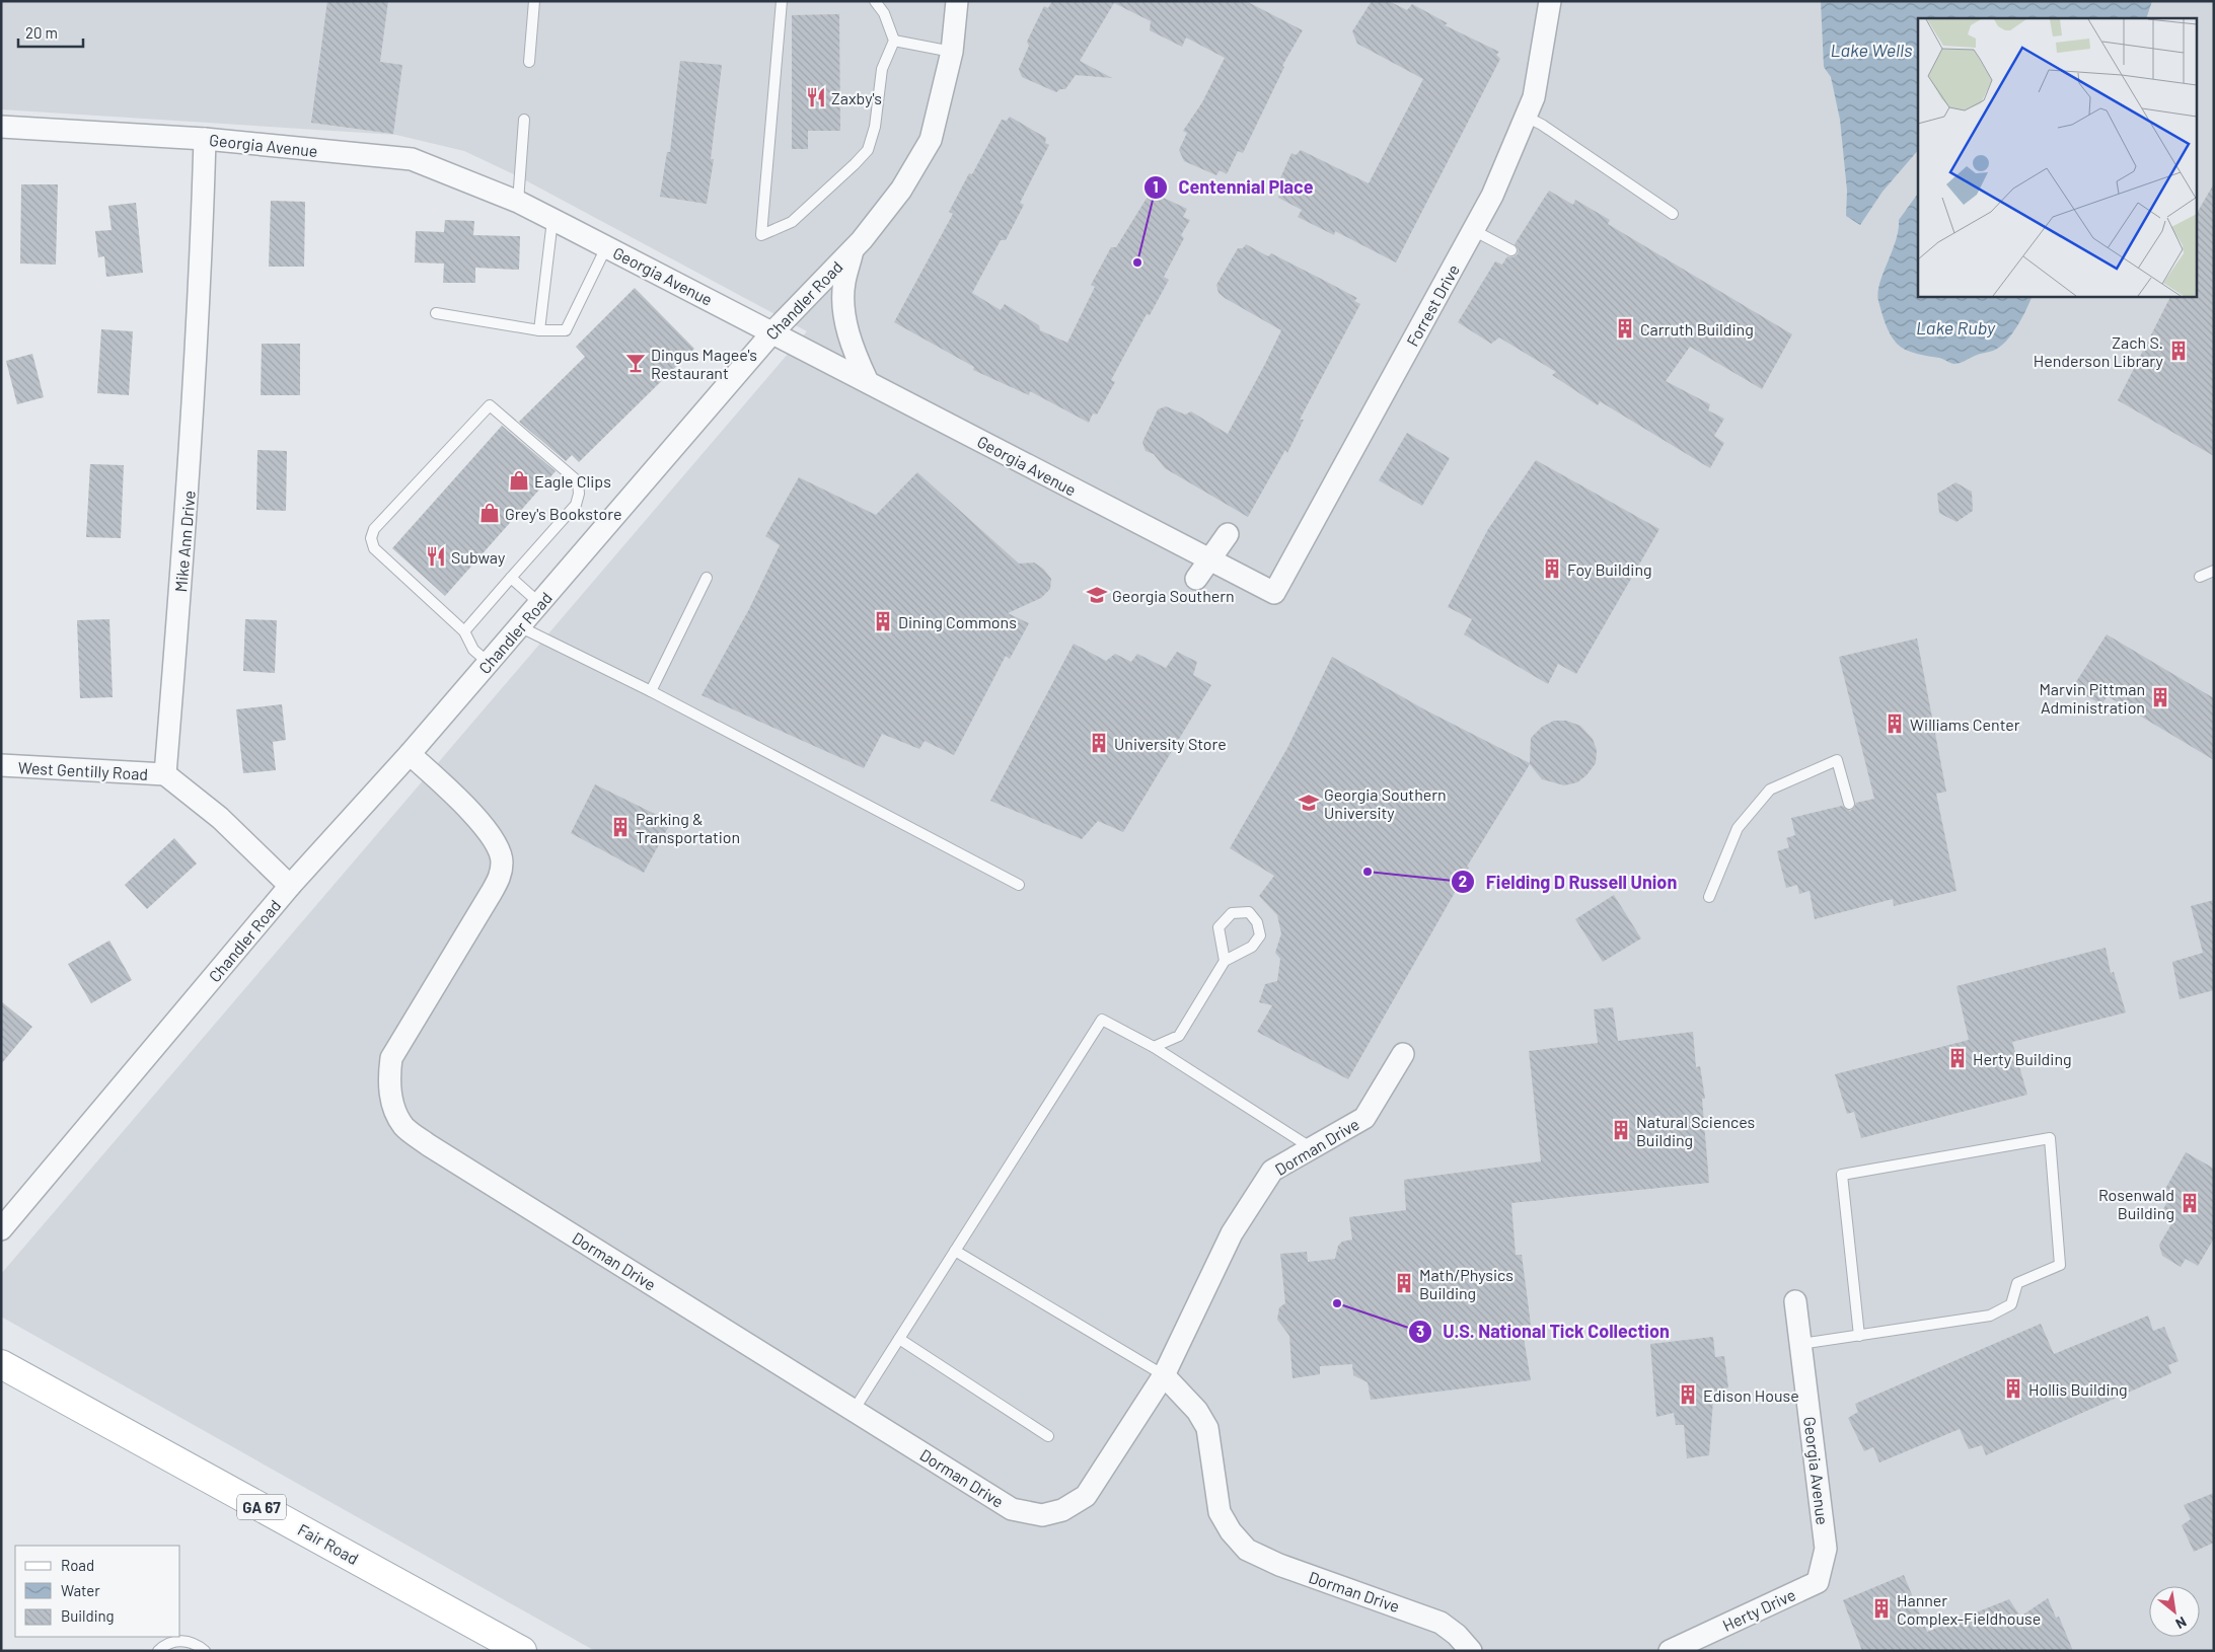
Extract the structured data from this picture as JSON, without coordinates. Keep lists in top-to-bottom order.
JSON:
{
  "streets": {
    "main road": ["GA 67", "Fair Road"],
    "street": [
      "Georgia Avenue",
      "Chandler Road",
      "Forrest Drive",
      "Mike Ann Drive",
      "West Gentilly Road",
      "Dorman Drive",
      "Herty Drive"
    ]
  },
  "crossings": [
    ["Georgia Avenue", "Chandler Road"],
    ["Georgia Avenue", "Forrest Drive"],
    ["Georgia Avenue", "Mike Ann Drive"],
    ["Georgia Avenue", "Herty Drive"],
    ["Chandler Road", "Dorman Drive"],
    ["Mike Ann Drive", "West Gentilly Road"]
  ],
  "water": ["Lake Wells", "Lake Ruby"],
  "places": {
    "restaurant": ["Zaxby's", "Subway"],
    "other": ["Centennial Place", "Fielding D Russell Union", "U.S. National Tick Collection"],
    "building": [
      "Carruth Building",
      "Zach S. Henderson Library",
      "Foy Building",
      "Dining Commons",
      "Marvin Pittman Administration",
      "Williams Center",
      "University Store",
      "Parking & Transportation",
      "Herty Building",
      "Natural Sciences Building",
      "Rosenwald Building",
      "Math/Physics Building",
      "Hollis Building",
      "Edison House",
      "Hanner Complex-Fieldhouse"
    ],
    "bar": ["Dingus Magee's Restaurant"],
    "shop": ["Eagle Clips", "Grey's Bookstore"],
    "school or university": ["Georgia Southern", "Georgia Southern University"]
  },
  "legend": ["Road", "Water", "Building"],
  "scale_bar": "20 m",
  "north": "bottom right"
}
